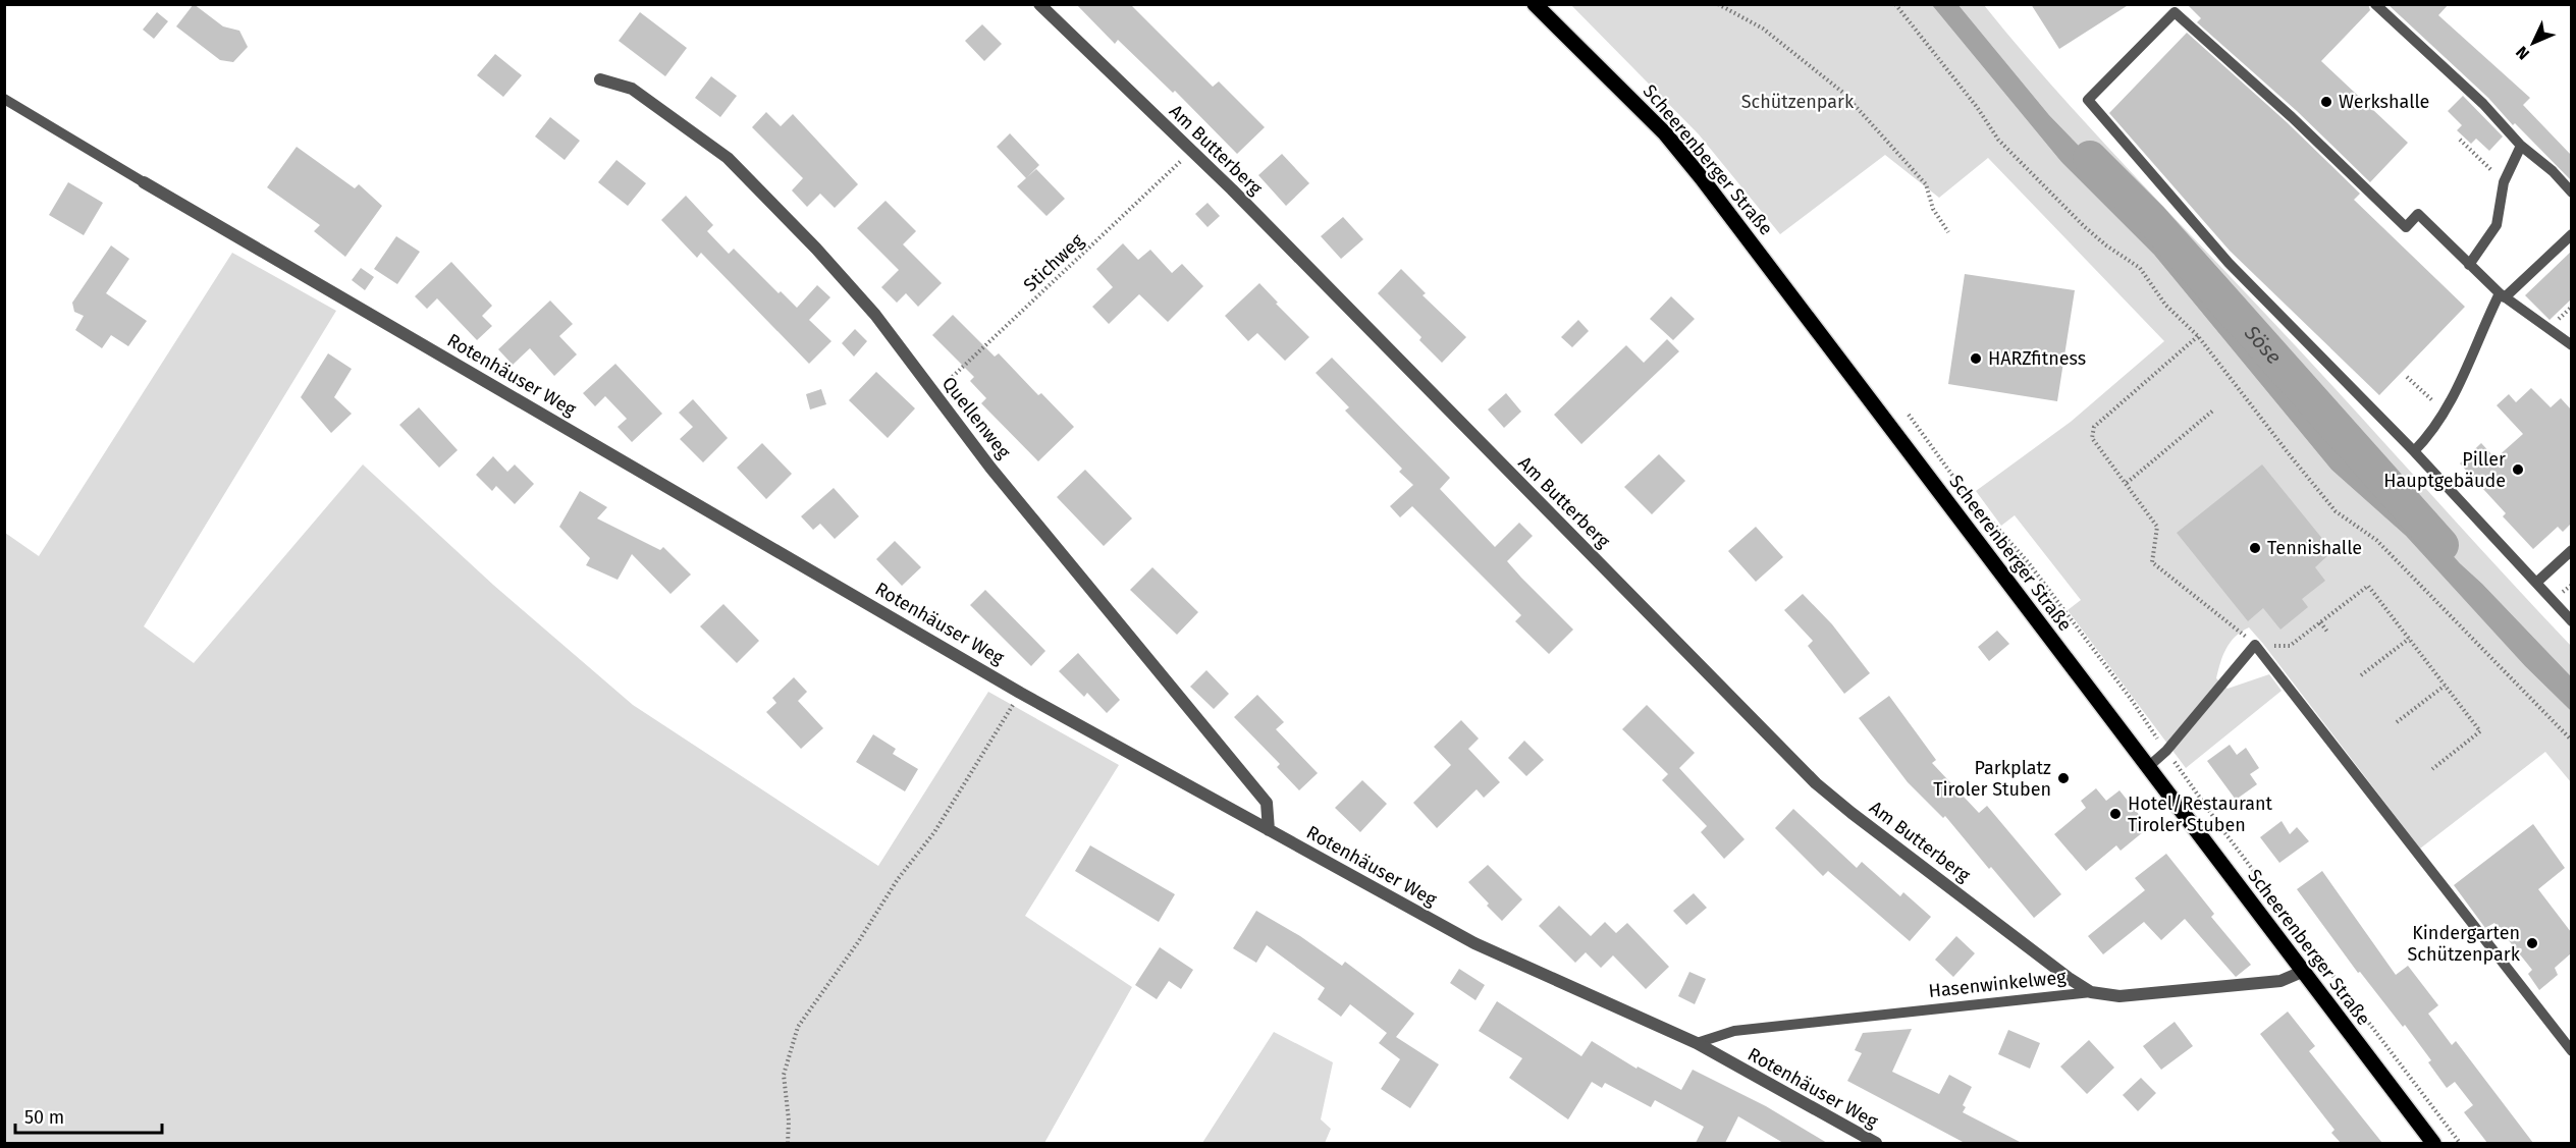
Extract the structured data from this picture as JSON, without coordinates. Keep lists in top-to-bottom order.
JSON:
{
  "streets": {
    "main road": ["Scheerenberger Straße"],
    "street": [
      "Am Butterberg",
      "Rotenhäuser Weg",
      "Quellenweg",
      "Hasenwinkelweg"
    ],
    "path": ["Stichweg"]
  },
  "crossings": [
    ["Am Butterberg", "Stichweg"],
    ["Am Butterberg", "Hasenwinkelweg"],
    ["Scheerenberger Straße", "Hasenwinkelweg"],
    ["Stichweg", "Quellenweg"],
    ["Rotenhäuser Weg", "Quellenweg"],
    ["Rotenhäuser Weg", "Hasenwinkelweg"]
  ],
  "water": ["Söse"],
  "parks": ["Schützenpark"],
  "places": [
    "Werkshalle",
    "HARZfitness",
    "Piller Hauptgebäude",
    "Tennishalle",
    "Parkplatz Tiroler Stuben",
    "Hotel/Restaurant Tiroler Stuben",
    "Kindergarten Schützenpark"
  ],
  "scale_bar": "50 m",
  "north": "bottom left"
}
